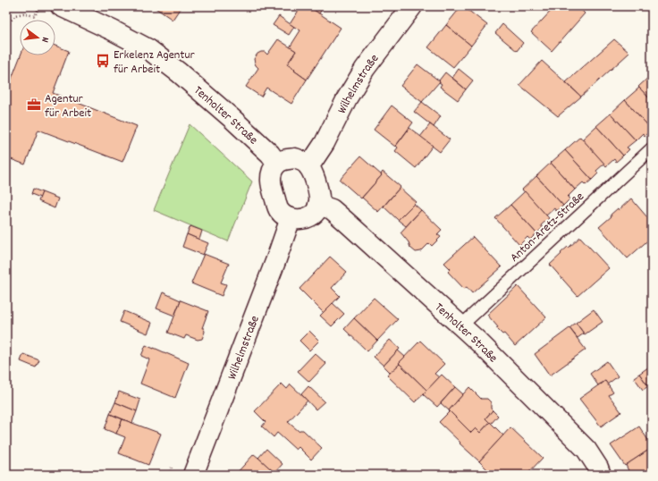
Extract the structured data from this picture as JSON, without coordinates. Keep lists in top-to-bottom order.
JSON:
{
  "streets": {
    "street": ["Wilhelmstraße", "Tenholter Straße"],
    "lane": ["Anton-Aretz-Straße"]
  },
  "crossings": [
    ["Wilhelmstraße", "Tenholter Straße"],
    ["Tenholter Straße", "Anton-Aretz-Straße"]
  ],
  "places": {
    "bus stop": ["Erkelenz Agentur für Arbeit"],
    "office": ["Agentur für Arbeit"]
  },
  "north": "right"
}
